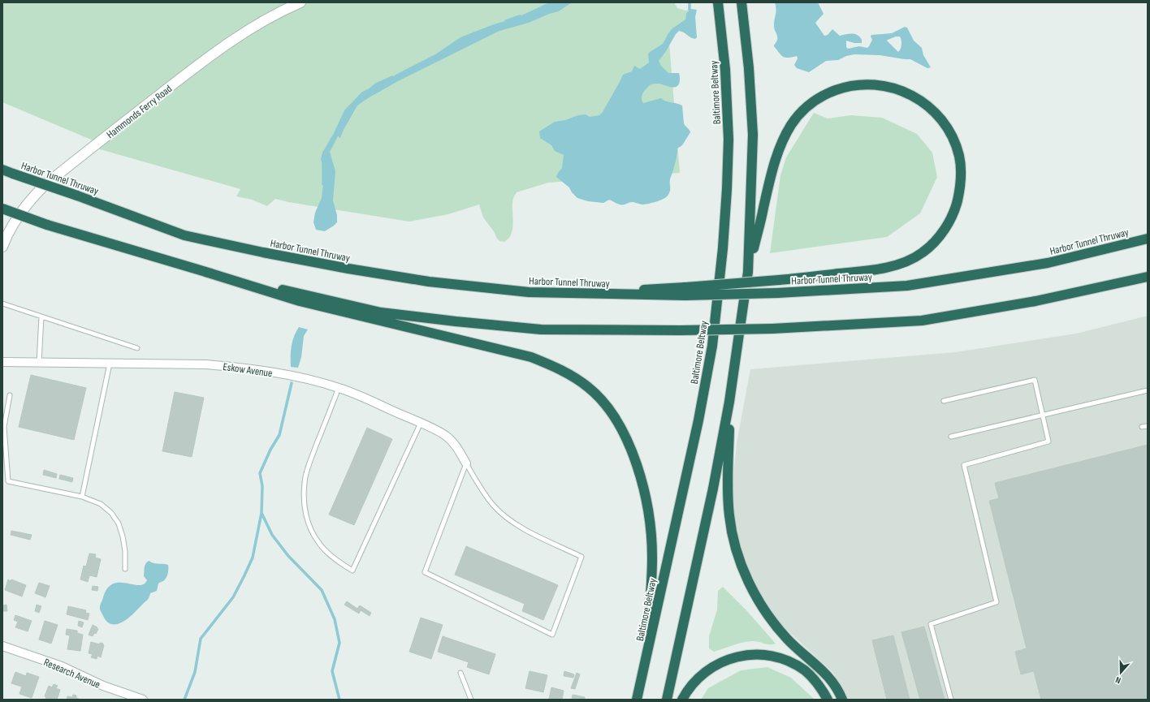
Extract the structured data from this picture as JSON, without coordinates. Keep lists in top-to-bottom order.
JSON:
{
  "streets": {
    "highway": ["Baltimore Beltway", "Harbor Tunnel Thruway"],
    "street": ["Hammonds Ferry Road", "Eskow Avenue", "Research Avenue"]
  },
  "north": "bottom"
}
